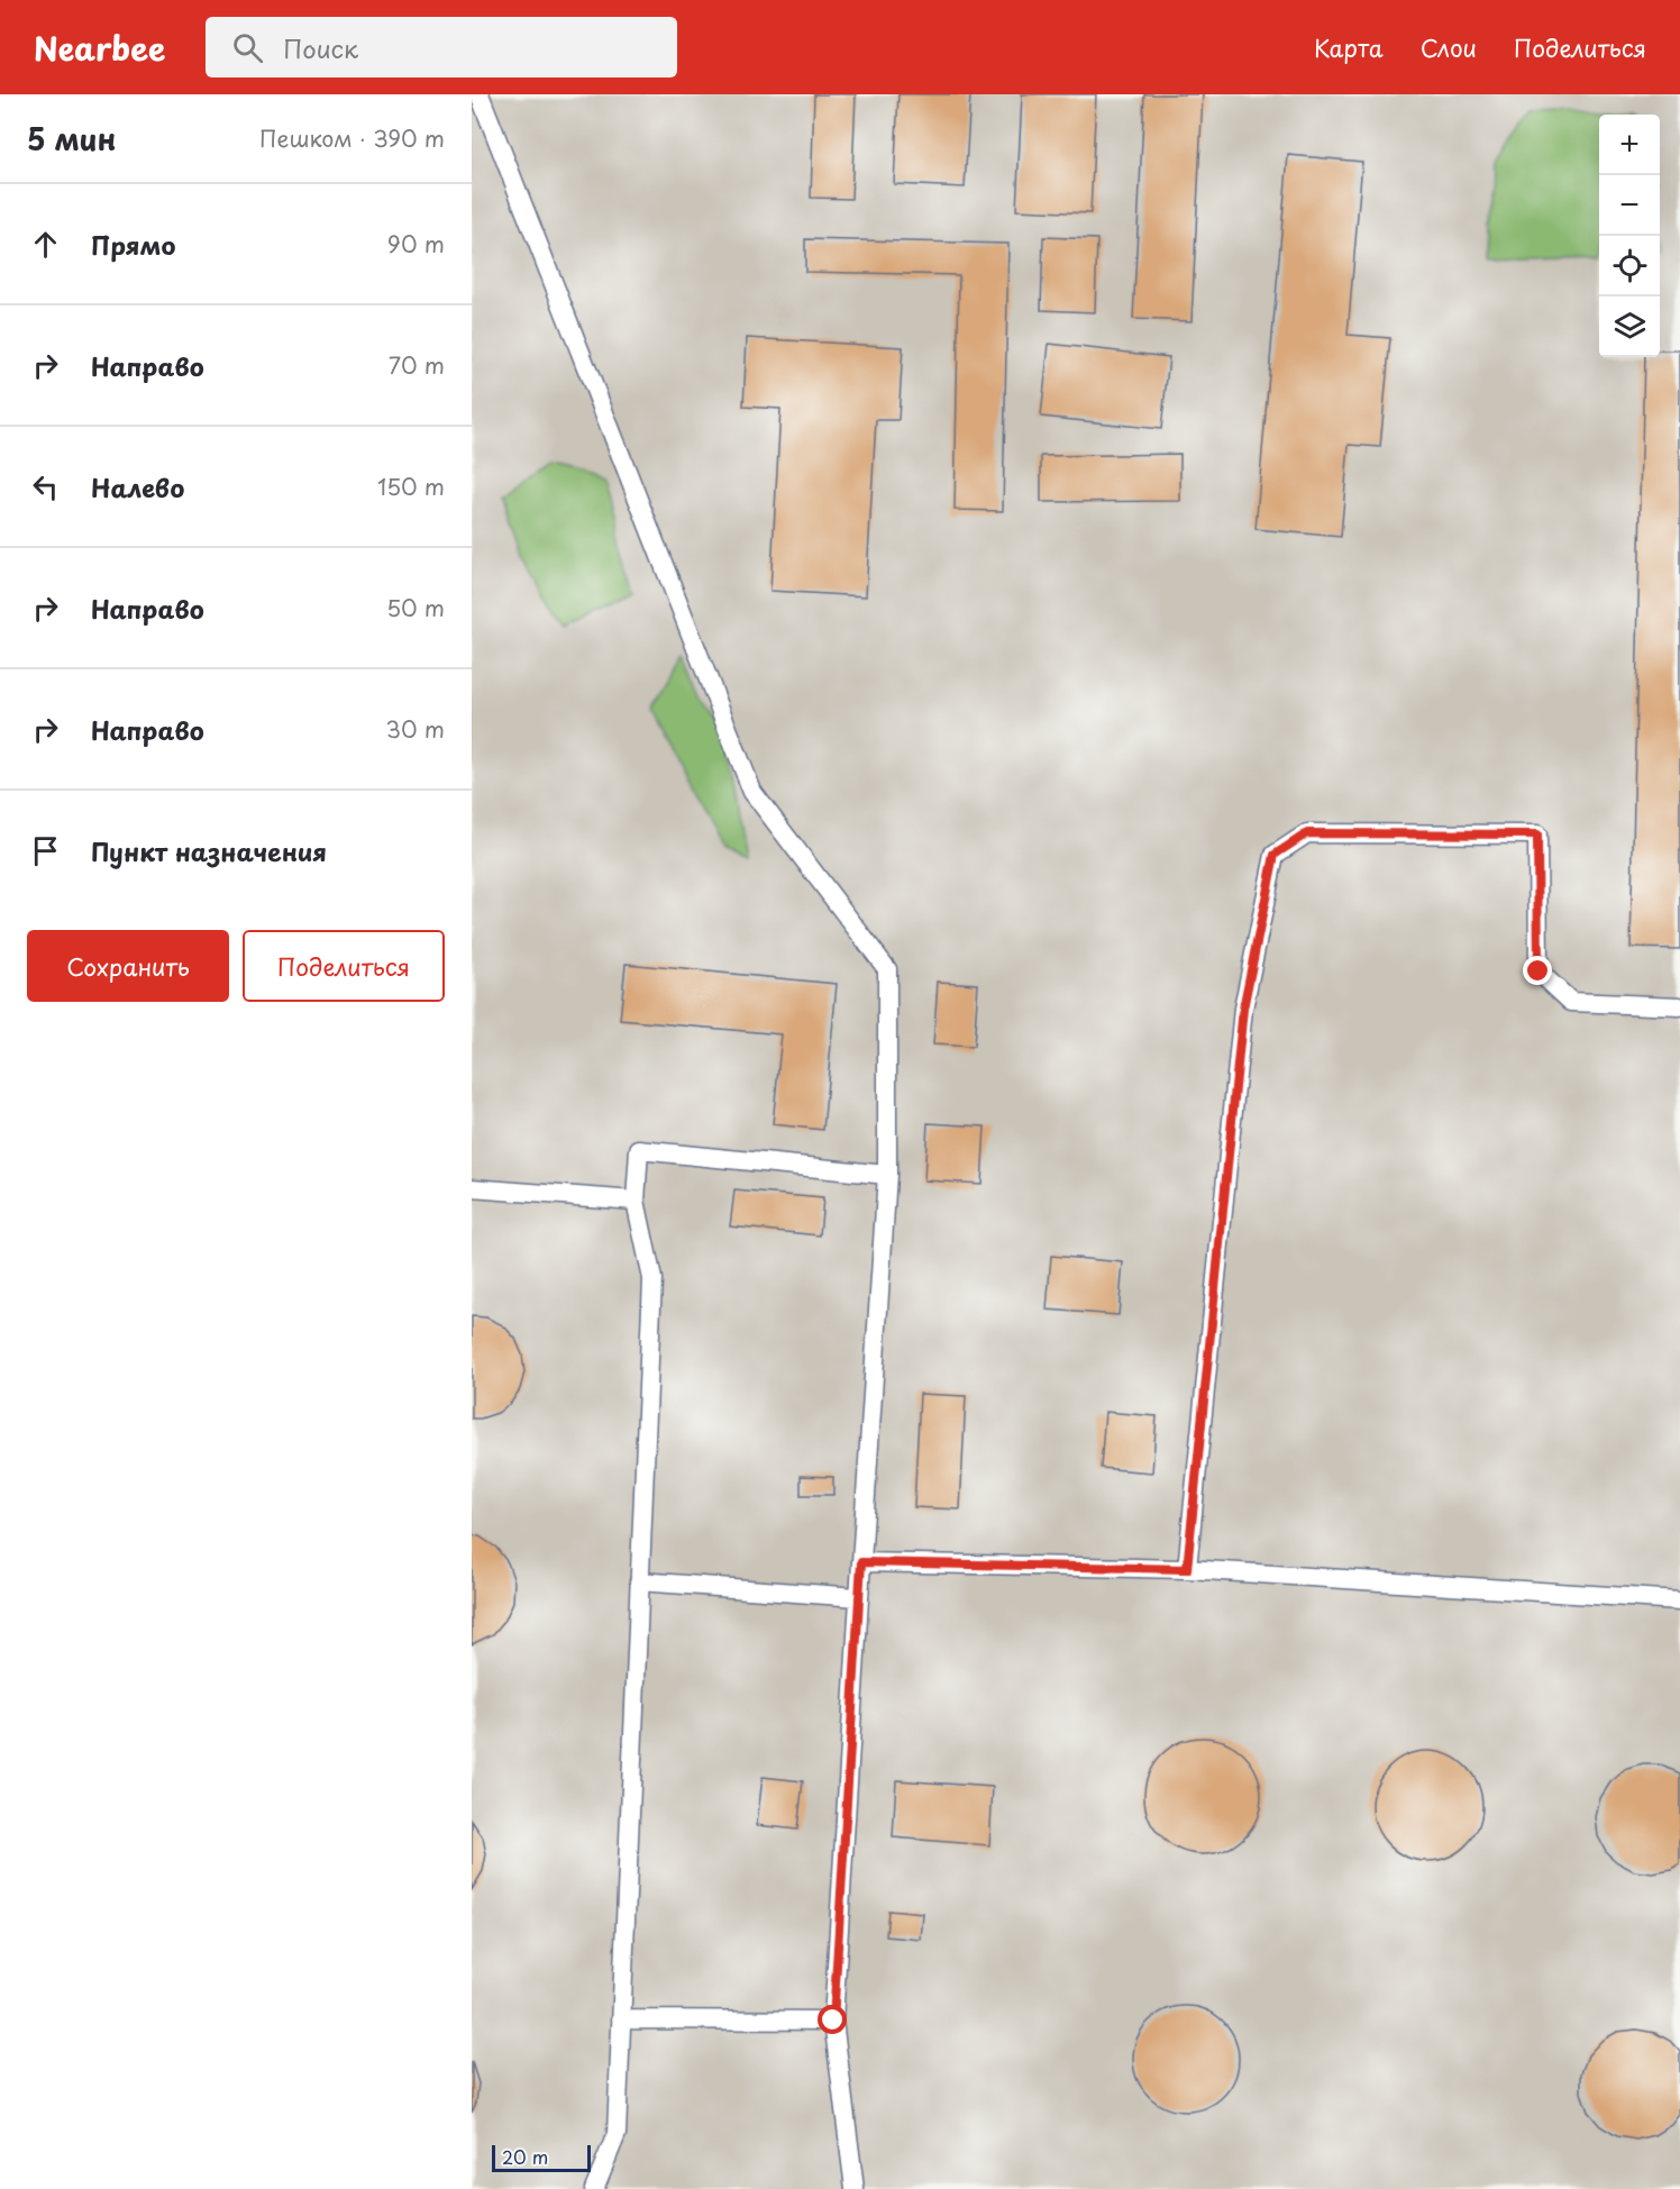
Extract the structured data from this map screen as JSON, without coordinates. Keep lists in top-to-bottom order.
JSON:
{
  "scale_bar": "20 m",
  "page": {
    "header": "Nearbee",
    "search": "Поиск",
    "nav": ["Карта", "Слои", "Поделиться"],
    "heading": ["5 мин", "Пешком · 390 m"],
    "map_buttons": ["+", "−"],
    "list": [
      ["Прямо", "90 m"],
      ["Направо", "70 m"],
      ["Налево", "150 m"],
      ["Направо", "50 m"],
      ["Направо", "30 m"],
      "Пункт назначения"
    ],
    "buttons": ["Сохранить", "Поделиться"],
    "scale": "20 m"
  }
}
